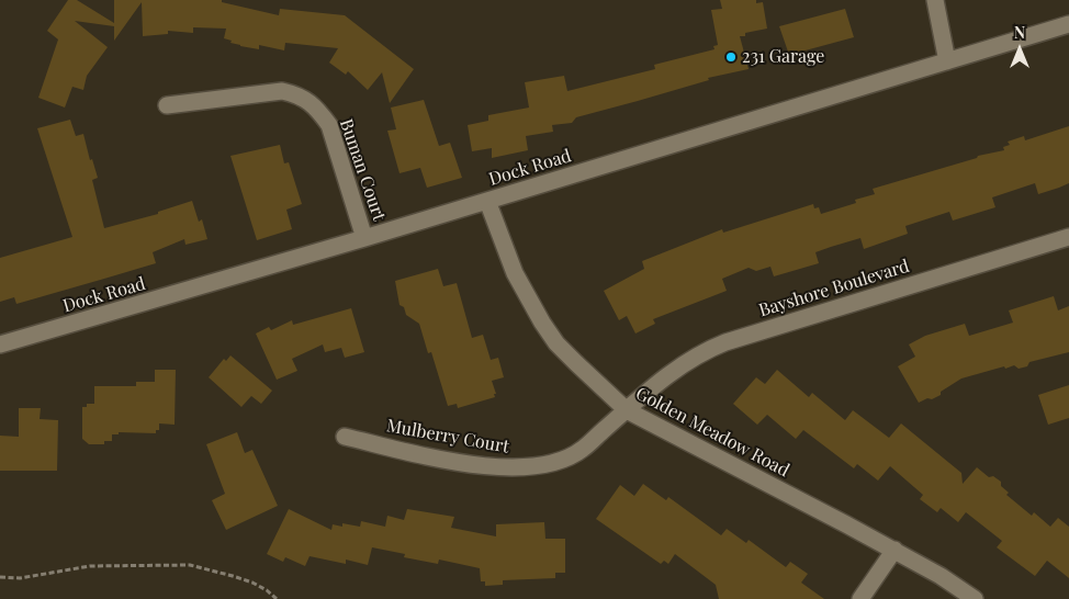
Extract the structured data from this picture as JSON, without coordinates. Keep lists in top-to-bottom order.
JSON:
{
  "streets": {
    "street": [
      "Dock Road",
      "Buman Court",
      "Bayshore Boulevard",
      "Golden Meadow Road",
      "Mulberry Court"
    ]
  },
  "crossings": [
    ["Dock Road", "Buman Court"],
    ["Dock Road", "Golden Meadow Road"],
    ["Bayshore Boulevard", "Golden Meadow Road"],
    ["Bayshore Boulevard", "Mulberry Court"],
    ["Golden Meadow Road", "Mulberry Court"]
  ],
  "places": ["231 Garage"],
  "north": "top"
}
